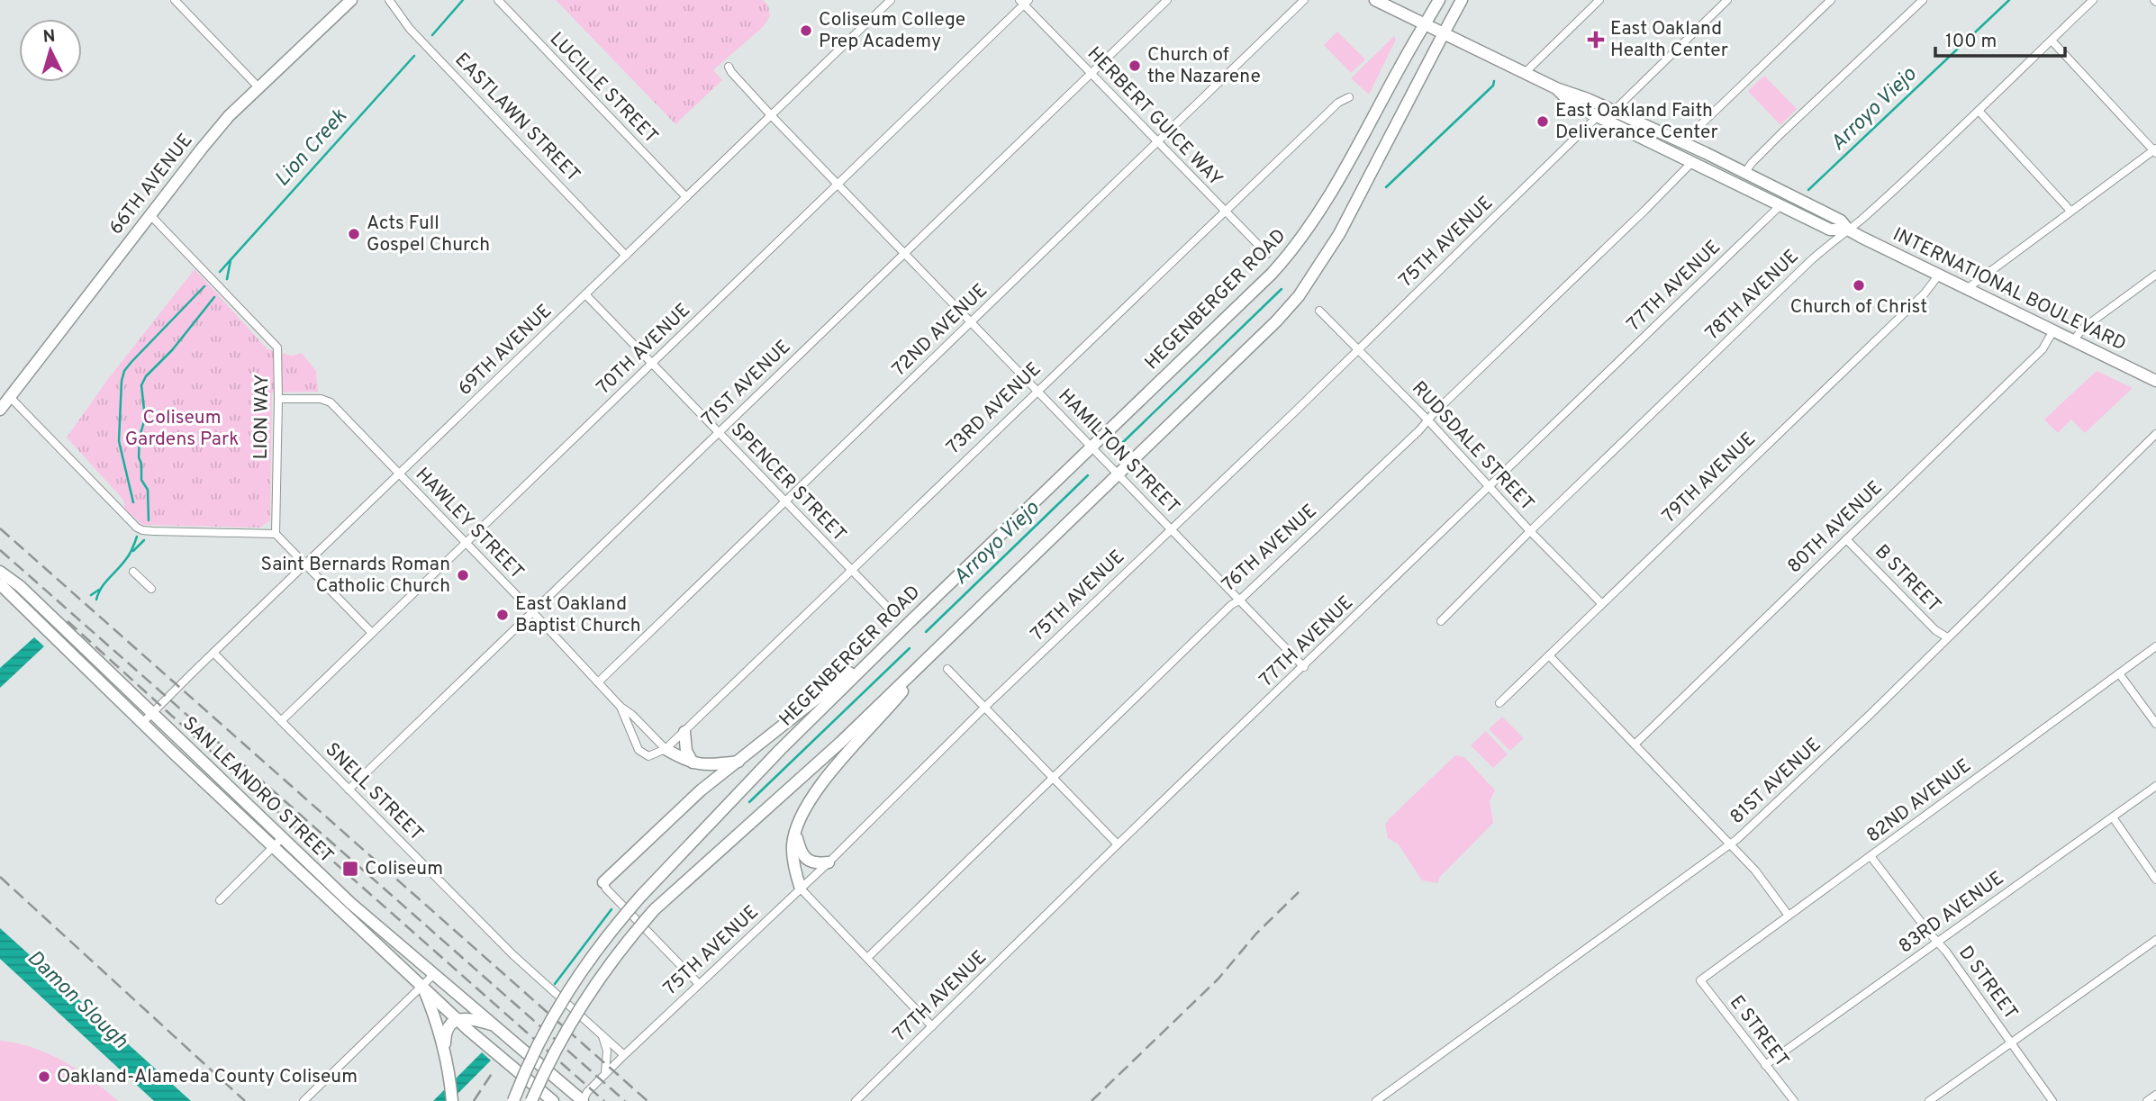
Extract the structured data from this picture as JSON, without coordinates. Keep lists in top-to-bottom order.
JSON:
{
  "streets": {
    "main road": [
      "66TH AVENUE",
      "INTERNATIONAL BOULEVARD",
      "HEGENBERGER ROAD",
      "SAN LEANDRO STREET"
    ],
    "street": [
      "LUCILLE STREET",
      "HERBERT GUICE WAY",
      "EASTLAWN STREET",
      "75TH AVENUE",
      "77TH AVENUE",
      "78TH AVENUE",
      "72ND AVENUE",
      "70TH AVENUE",
      "69TH AVENUE",
      "71ST AVENUE",
      "73RD AVENUE",
      "LION WAY",
      "RUDSDALE STREET",
      "HAMILTON STREET",
      "79TH AVENUE",
      "SPENCER STREET",
      "HAWLEY STREET",
      "80TH AVENUE",
      "76TH AVENUE",
      "B STREET",
      "81ST AVENUE",
      "SNELL STREET",
      "82ND AVENUE",
      "83RD AVENUE",
      "D STREET",
      "E STREET"
    ]
  },
  "crossings": [
    ["LUCILLE STREET", "69TH AVENUE"],
    ["HERBERT GUICE WAY", "72ND AVENUE"],
    ["HERBERT GUICE WAY", "70TH AVENUE"],
    ["HERBERT GUICE WAY", "71ST AVENUE"],
    ["HERBERT GUICE WAY", "73RD AVENUE"],
    ["EASTLAWN STREET", "69TH AVENUE"],
    ["66TH AVENUE", "LION WAY"],
    ["75TH AVENUE", "INTERNATIONAL BOULEVARD"],
    ["75TH AVENUE", "RUDSDALE STREET"],
    ["75TH AVENUE", "HAMILTON STREET"],
    ["75TH AVENUE", "SAN LEANDRO STREET"],
    ["75TH AVENUE", "SNELL STREET"],
    ["77TH AVENUE", "INTERNATIONAL BOULEVARD"],
    ["77TH AVENUE", "RUDSDALE STREET"],
    ["77TH AVENUE", "HAMILTON STREET"],
    ["INTERNATIONAL BOULEVARD", "78TH AVENUE"],
    ["INTERNATIONAL BOULEVARD", "HEGENBERGER ROAD"],
    ["INTERNATIONAL BOULEVARD", "79TH AVENUE"],
    ["INTERNATIONAL BOULEVARD", "80TH AVENUE"],
    ["INTERNATIONAL BOULEVARD", "76TH AVENUE"],
    ["78TH AVENUE", "RUDSDALE STREET"],
    ["HEGENBERGER ROAD", "HAMILTON STREET"],
    ["72ND AVENUE", "HAMILTON STREET"],
    ["72ND AVENUE", "SPENCER STREET"],
    ["72ND AVENUE", "HAWLEY STREET"],
    ["70TH AVENUE", "HAMILTON STREET"],
    ["70TH AVENUE", "SPENCER STREET"],
    ["70TH AVENUE", "HAWLEY STREET"],
    ["70TH AVENUE", "SNELL STREET"],
    ["69TH AVENUE", "HAMILTON STREET"],
    ["69TH AVENUE", "SPENCER STREET"],
    ["69TH AVENUE", "HAWLEY STREET"],
    ["69TH AVENUE", "SAN LEANDRO STREET"],
    ["69TH AVENUE", "SNELL STREET"],
    ["71ST AVENUE", "HAMILTON STREET"],
    ["71ST AVENUE", "SPENCER STREET"],
    ["71ST AVENUE", "HAWLEY STREET"],
    ["71ST AVENUE", "SNELL STREET"],
    ["73RD AVENUE", "HAMILTON STREET"],
    ["73RD AVENUE", "SPENCER STREET"],
    ["73RD AVENUE", "HAWLEY STREET"],
    ["LION WAY", "HAWLEY STREET"],
    ["RUDSDALE STREET", "79TH AVENUE"],
    ["RUDSDALE STREET", "76TH AVENUE"],
    ["HAMILTON STREET", "76TH AVENUE"],
    ["80TH AVENUE", "B STREET"],
    ["B STREET", "81ST AVENUE"],
    ["82ND AVENUE", "D STREET"],
    ["82ND AVENUE", "E STREET"],
    ["83RD AVENUE", "D STREET"],
    ["83RD AVENUE", "E STREET"]
  ],
  "water": ["Arroyo Viejo", "Lion Creek", "Damon Slough"],
  "parks": ["Coliseum Gardens Park"],
  "places": {
    "other": [
      "Coliseum College Prep Academy",
      "Church of the Nazarene",
      "East Oakland Faith Deliverance Center",
      "Acts Full Gospel Church",
      "Church of Christ",
      "Saint Bernards Roman Catholic Church",
      "East Oakland Baptist Church",
      "Oakland-Alameda County Coliseum"
    ],
    "health": ["East Oakland Health Center"],
    "transit": ["Coliseum"]
  },
  "scale_bar": "100 m",
  "north": "top"
}
